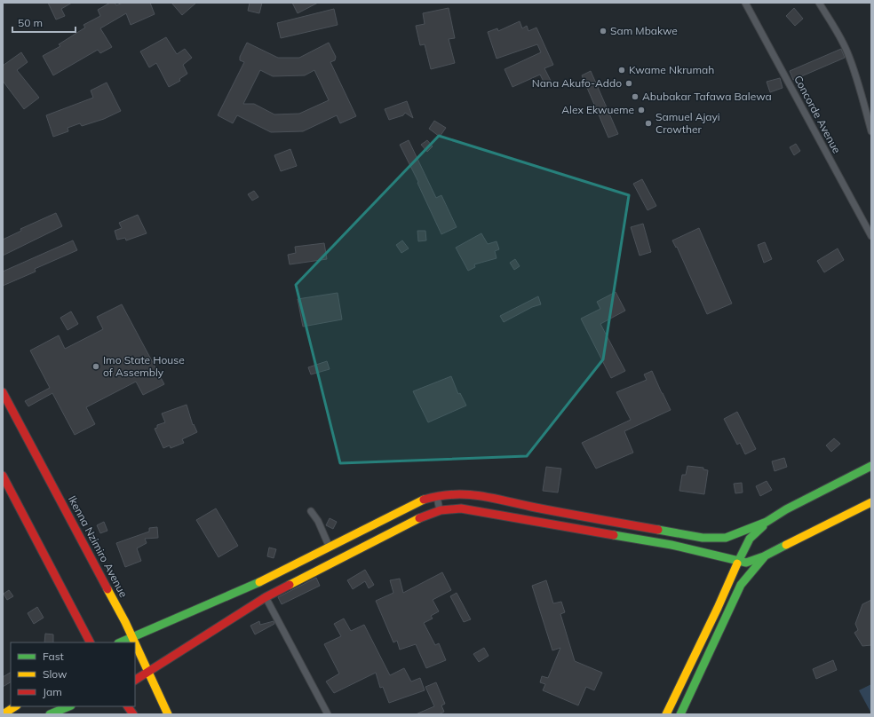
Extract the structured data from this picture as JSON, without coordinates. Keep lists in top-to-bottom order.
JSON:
{
  "streets": {
    "street": ["Concorde Avenue", "Ikenna Nzimiro Avenue"]
  },
  "places": [
    "Sam Mbakwe",
    "Kwame Nkrumah",
    "Nana Akufo-Addo",
    "Abubakar Tafawa Balewa",
    "Alex Ekwueme",
    "Samuel Ajayi Crowther",
    "Imo State House of Assembly"
  ],
  "legend": ["Fast", "Slow", "Jam"],
  "scale_bar": "50 m"
}
